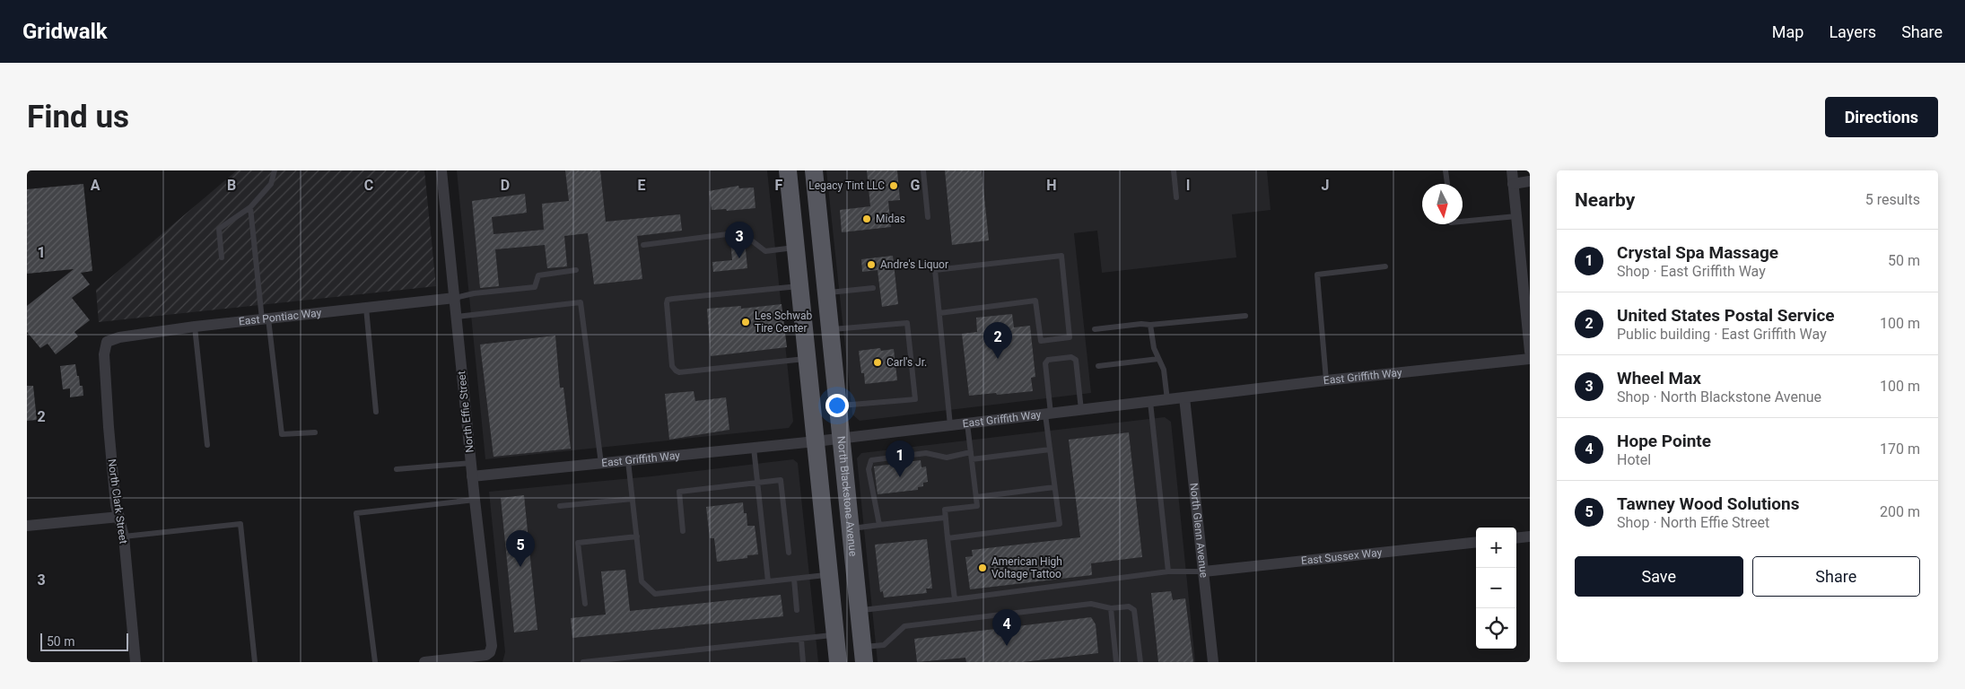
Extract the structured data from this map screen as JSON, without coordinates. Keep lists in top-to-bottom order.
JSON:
{
  "streets": {
    "main road": ["North Blackstone Avenue"],
    "street": [
      "East Pontiac Way",
      "East Griffith Way",
      "North Effie Street",
      "North Clark Street",
      "North Glenn Avenue",
      "East Sussex Way"
    ]
  },
  "crossings": [
    ["East Pontiac Way", "North Effie Street"],
    ["East Pontiac Way", "North Clark Street"],
    ["East Griffith Way", "North Effie Street"],
    ["East Griffith Way", "North Blackstone Avenue"],
    ["East Griffith Way", "North Glenn Avenue"],
    ["North Glenn Avenue", "East Sussex Way"]
  ],
  "places": [
    "Legacy Tint LLC",
    "Midas",
    "Andre's Liquor",
    "Les Schwab Tire Center",
    "Carl's Jr.",
    "American High Voltage Tattoo"
  ],
  "scale_bar": "50 m",
  "north": "bottom",
  "page": {
    "header": "Gridwalk",
    "nav": ["Map", "Layers", "Share"],
    "buttons": [
      "Directions",
      ["Save", "Share"]
    ],
    "title": "Find us",
    "heading": ["Nearby", "5 results"],
    "pins": [
      "3",
      "2",
      "1",
      "5",
      "4"
    ],
    "list": [
      {
        "mark": "1",
        "name": "Crystal Spa Massage",
        "note": "Shop · East Griffith Way",
        "value": "50 m"
      },
      {
        "mark": "2",
        "name": "United States Postal Service",
        "note": "Public building · East Griffith Way",
        "value": "100 m"
      },
      {
        "mark": "3",
        "name": "Wheel Max",
        "note": "Shop · North Blackstone Avenue",
        "value": "100 m"
      },
      {
        "mark": "4",
        "name": "Hope Pointe",
        "note": "Hotel",
        "value": "170 m"
      },
      {
        "mark": "5",
        "name": "Tawney Wood Solutions",
        "note": "Shop · North Effie Street",
        "value": "200 m"
      }
    ],
    "map_buttons": ["+", "−"],
    "scale": "50 m"
  },
  "grid": {
    "columns": [
      "A",
      "B",
      "C",
      "D",
      "E",
      "F",
      "G",
      "H",
      "I",
      "J"
    ],
    "rows": ["1", "2", "3"]
  }
}
